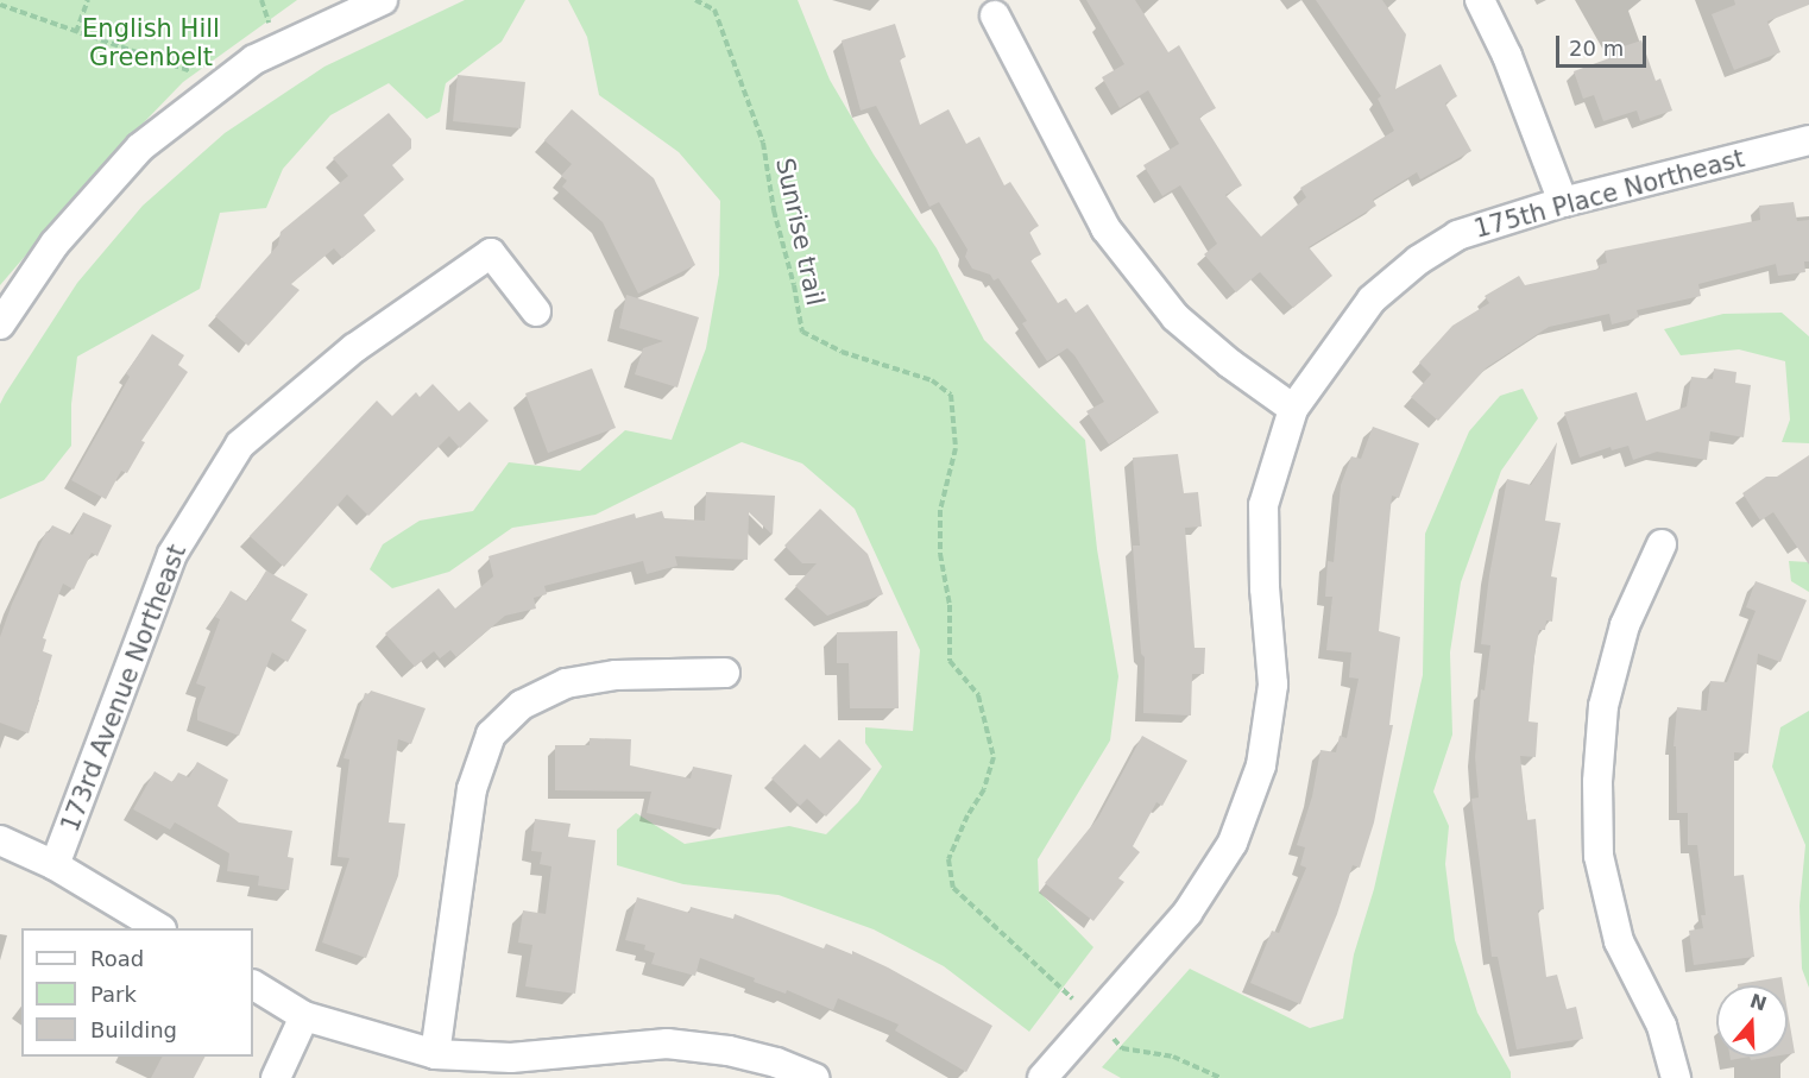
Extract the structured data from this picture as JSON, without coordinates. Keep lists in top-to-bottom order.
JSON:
{
  "streets": {
    "street": ["175th Place Northeast", "173rd Avenue Northeast"],
    "path": ["Sunrise trail"]
  },
  "parks": ["English Hill Greenbelt"],
  "legend": ["Road", "Park", "Building"],
  "scale_bar": "20 m",
  "north": "top"
}
